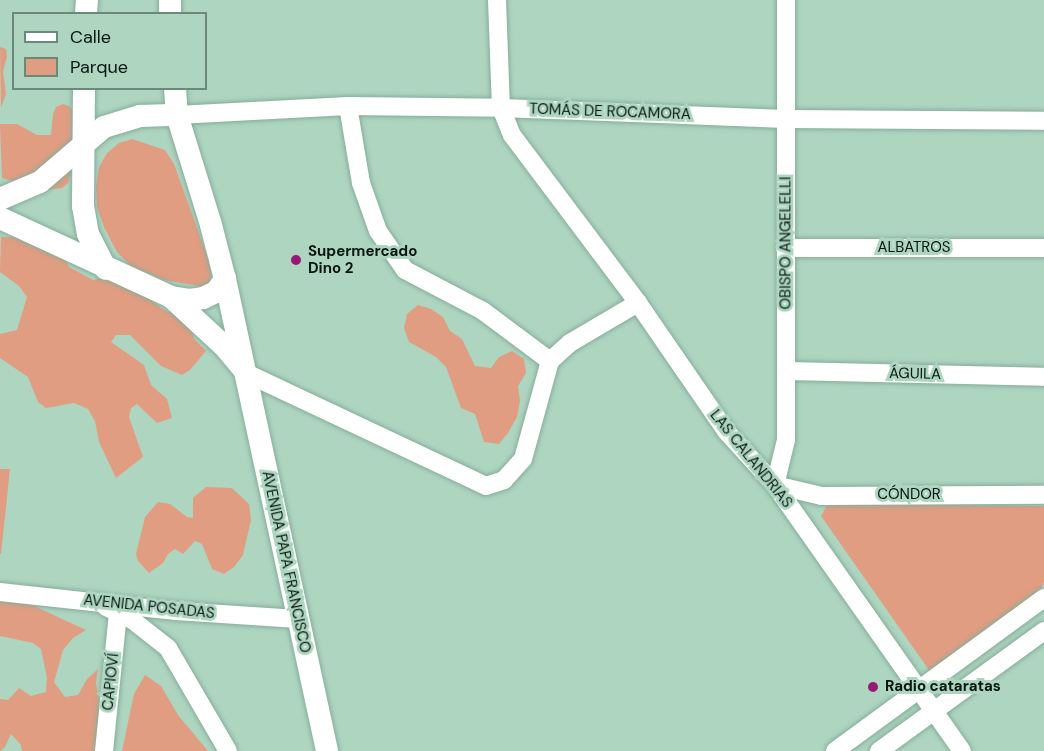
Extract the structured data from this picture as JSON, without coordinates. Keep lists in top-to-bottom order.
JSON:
{
  "streets": {
    "main road": ["AVENIDA PAPA FRANCISCO"],
    "street": [
      "TOMÁS DE ROCAMORA",
      "OBISPO ANGELELLI",
      "ALBATROS",
      "ÁGUILA",
      "LAS CALANDRIAS",
      "CÓNDOR",
      "AVENIDA POSADAS",
      "CAPIOVÍ"
    ]
  },
  "crossings": [
    ["TOMÁS DE ROCAMORA", "OBISPO ANGELELLI"],
    ["TOMÁS DE ROCAMORA", "LAS CALANDRIAS"],
    ["TOMÁS DE ROCAMORA", "AVENIDA PAPA FRANCISCO"],
    ["OBISPO ANGELELLI", "ALBATROS"],
    ["OBISPO ANGELELLI", "ÁGUILA"],
    ["OBISPO ANGELELLI", "LAS CALANDRIAS"],
    ["OBISPO ANGELELLI", "CÓNDOR"],
    ["LAS CALANDRIAS", "CÓNDOR"],
    ["AVENIDA PAPA FRANCISCO", "AVENIDA POSADAS"]
  ],
  "places": ["Supermercado Dino 2", "Radio cataratas"],
  "legend": ["Calle", "Parque"]
}
